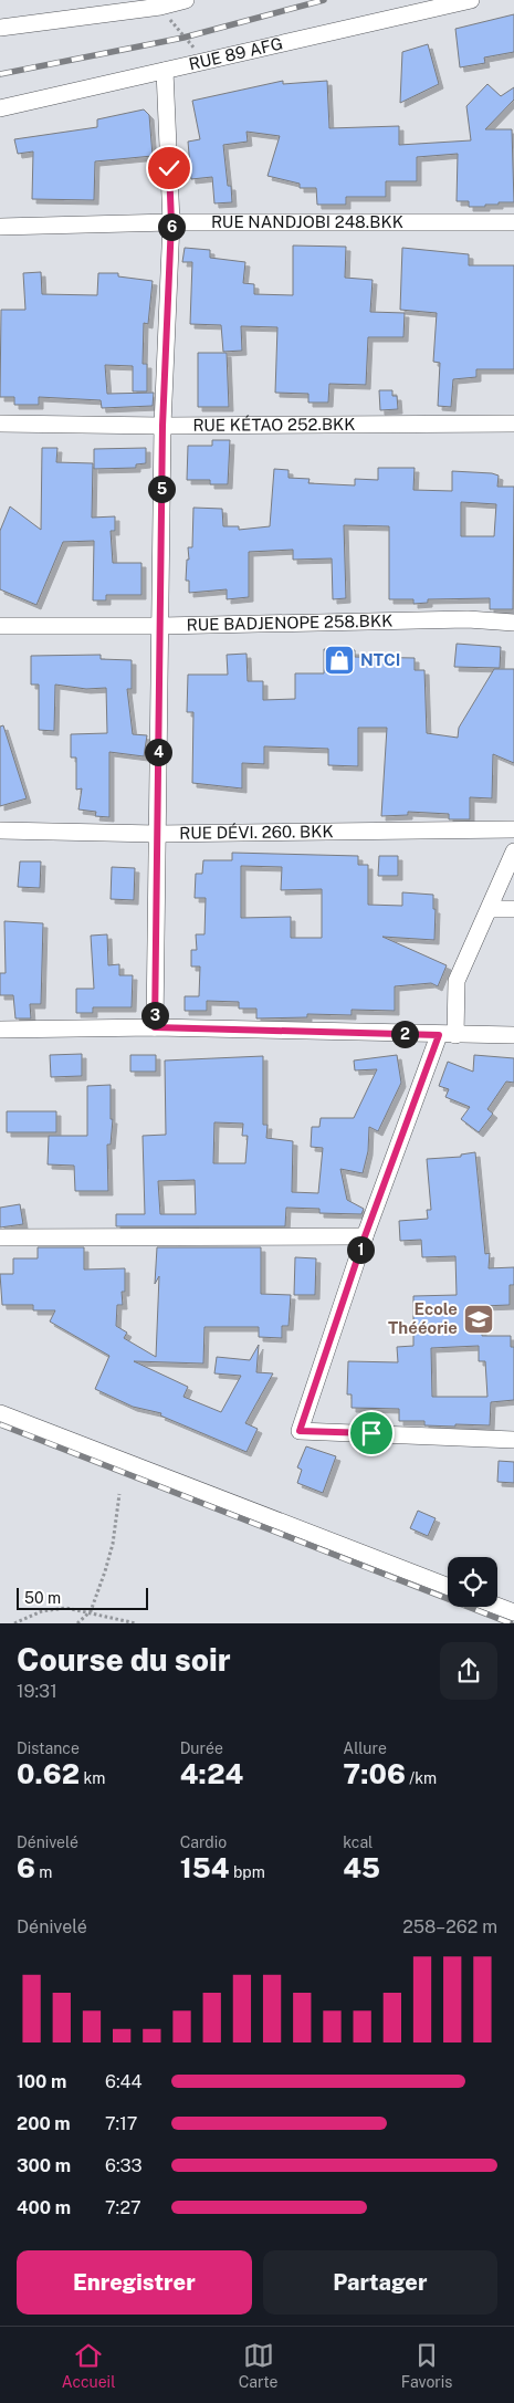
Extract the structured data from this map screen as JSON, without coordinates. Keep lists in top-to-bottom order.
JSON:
{
  "streets": {
    "street": [
      "RUE 89 AFG",
      "RUE NANDJOBI 248.BKK",
      "RUE KÉTAO 252.BKK",
      "RUE BADJENOPE 258.BKK",
      "RUE DÉVI. 260. BKK"
    ]
  },
  "places": {
    "shop": ["NTCI"],
    "school or university": ["Ecole Thééorie"]
  },
  "scale_bar": "50 m",
  "page": {
    "pins": [
      "6",
      "5",
      "4",
      "3",
      "2",
      "1"
    ],
    "scale": "50 m",
    "heading": ["Course du soir", "19:31"],
    "stats": [
      ["Distance", "0.62 km"],
      ["Durée", "4:24"],
      ["Allure", "7:06 /km"],
      ["Dénivelé", "6 m"],
      ["Cardio", "154 bpm"],
      ["kcal", "45"]
    ],
    "chart": ["Dénivelé", "258–262 m"],
    "list": [
      {
        "name": "100 m",
        "note": "6:44"
      },
      {
        "name": "200 m",
        "note": "7:17"
      },
      {
        "name": "300 m",
        "note": "6:33"
      },
      {
        "name": "400 m",
        "note": "7:27"
      }
    ],
    "buttons": ["Enregistrer", "Partager"],
    "tabs": ["Accueil", "Carte", "Favoris"]
  }
}
